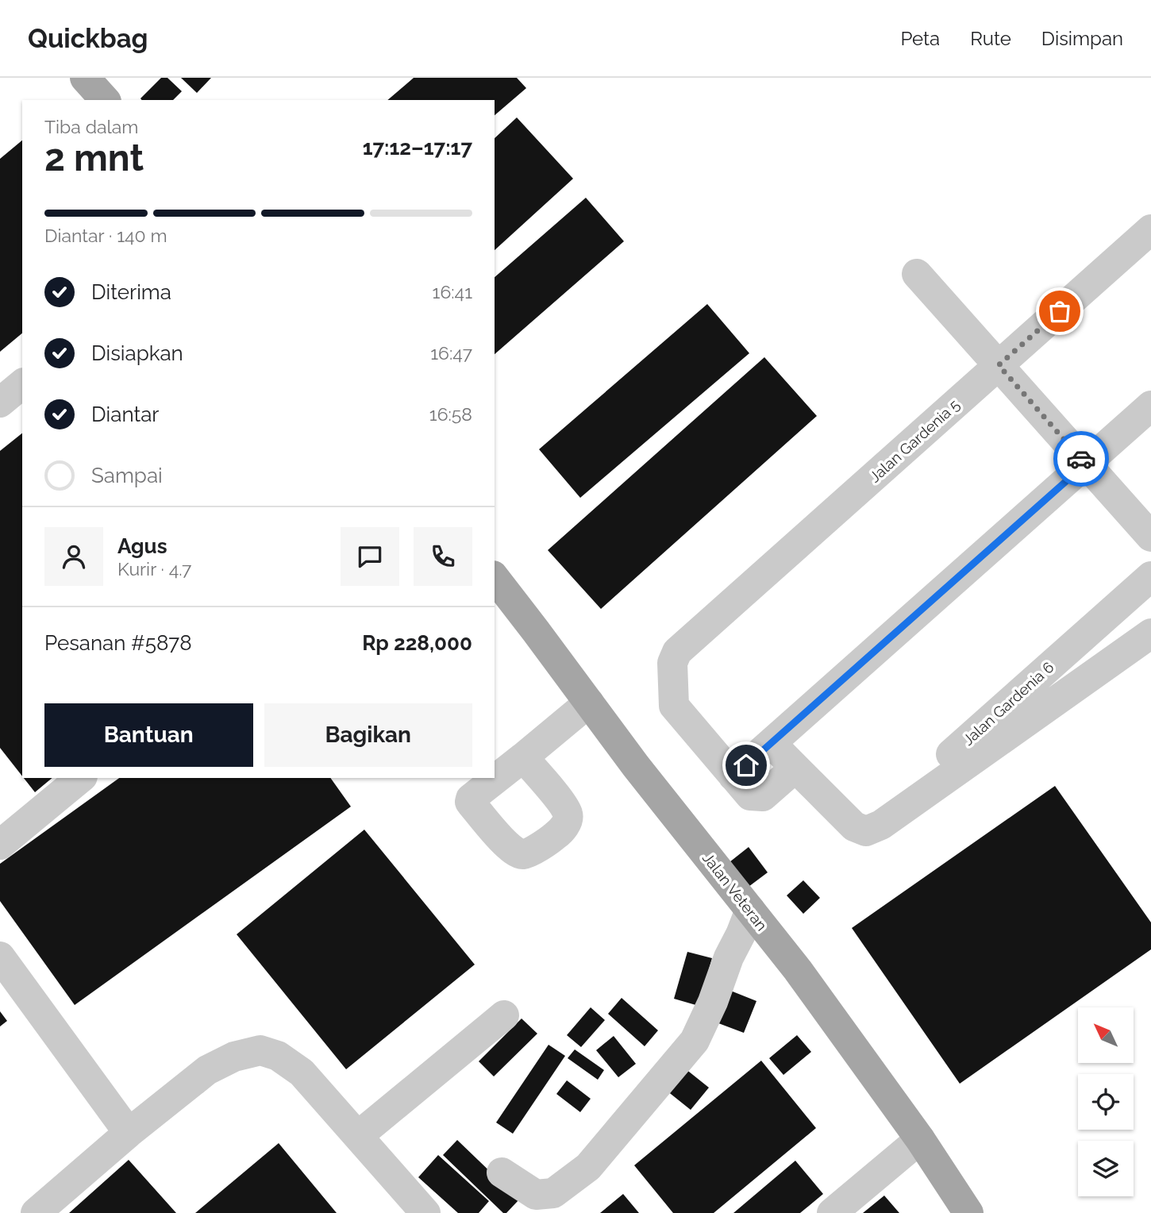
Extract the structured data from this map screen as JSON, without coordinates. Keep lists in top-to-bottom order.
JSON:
{
  "streets": {
    "main road": ["Jalan Veteran"],
    "street": ["Jalan Gardenia 5", "Jalan Gardenia 6"]
  },
  "north": "top left",
  "page": {
    "header": "Quickbag",
    "nav": ["Peta", "Rute", "Disimpan"],
    "heading": ["2 mnt", "Tiba dalam", "17:12–17:17"],
    "panel": [
      "Agus",
      "Kurir · 4.7",
      "Pesanan #5878",
      "Rp 228,000"
    ],
    "bar": "Diantar · 140 m",
    "list": [
      ["Diterima", "16:41"],
      ["Disiapkan", "16:47"],
      ["Diantar", "16:58"],
      "Sampai"
    ],
    "buttons": ["Bantuan", "Bagikan"]
  }
}
